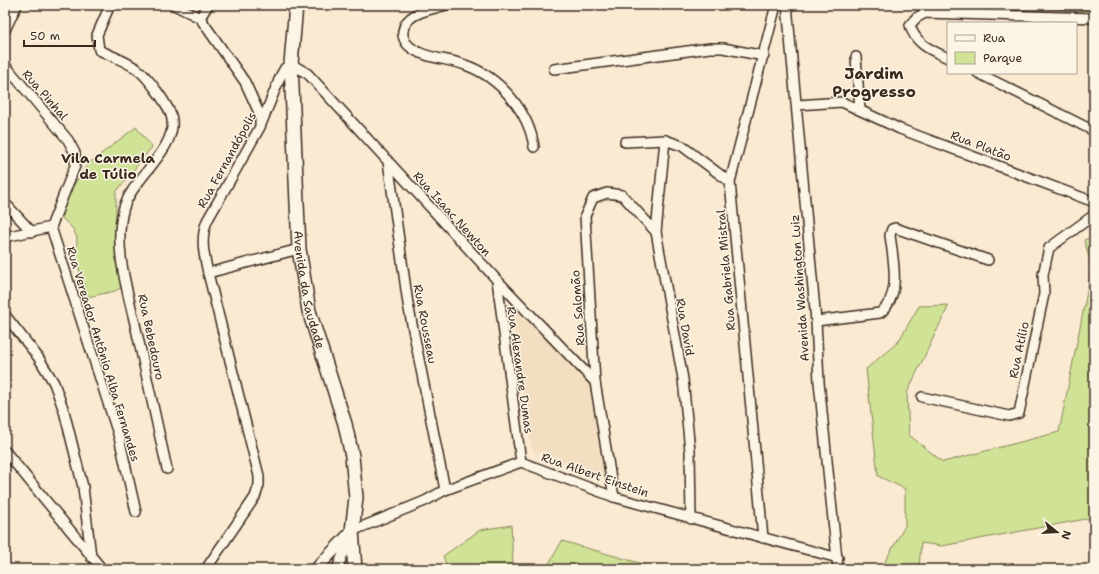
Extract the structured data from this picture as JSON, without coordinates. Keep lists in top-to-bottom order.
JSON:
{
  "streets": {
    "main road": ["Avenida da Saudade"],
    "street": [
      "Rua Pinhal",
      "Rua Platão",
      "Rua Fernandópolis",
      "Rua Isaac Newton",
      "Rua Gabriela Mistral",
      "Avenida Washington Luiz",
      "Rua Salomão",
      "Rua Rousseau",
      "Rua David",
      "Rua Bebedouro",
      "Rua Atílio",
      "Rua Vereador Antônio Alba Fernandes",
      "Rua Alexandre Dumas",
      "Rua Albert Einstein"
    ]
  },
  "crossings": [
    ["Rua Pinhal", "Rua Vereador Antônio Alba Fernandes"],
    ["Rua Platão", "Avenida Washington Luiz"],
    ["Rua Fernandópolis", "Rua Isaac Newton"],
    ["Rua Fernandópolis", "Avenida da Saudade"],
    ["Rua Isaac Newton", "Avenida da Saudade"],
    ["Rua Isaac Newton", "Rua Salomão"],
    ["Rua Isaac Newton", "Rua Rousseau"],
    ["Rua Isaac Newton", "Rua Alexandre Dumas"],
    ["Rua Gabriela Mistral", "Rua Albert Einstein"],
    ["Avenida Washington Luiz", "Rua Albert Einstein"],
    ["Rua Salomão", "Rua David"],
    ["Rua Salomão", "Rua Albert Einstein"],
    ["Rua David", "Rua Albert Einstein"],
    ["Rua Alexandre Dumas", "Rua Albert Einstein"]
  ],
  "districts": ["Jardim Progresso", "Vila Carmela de Túlio"],
  "legend": ["Rua", "Parque"],
  "scale_bar": "50 m",
  "north": "right"
}
